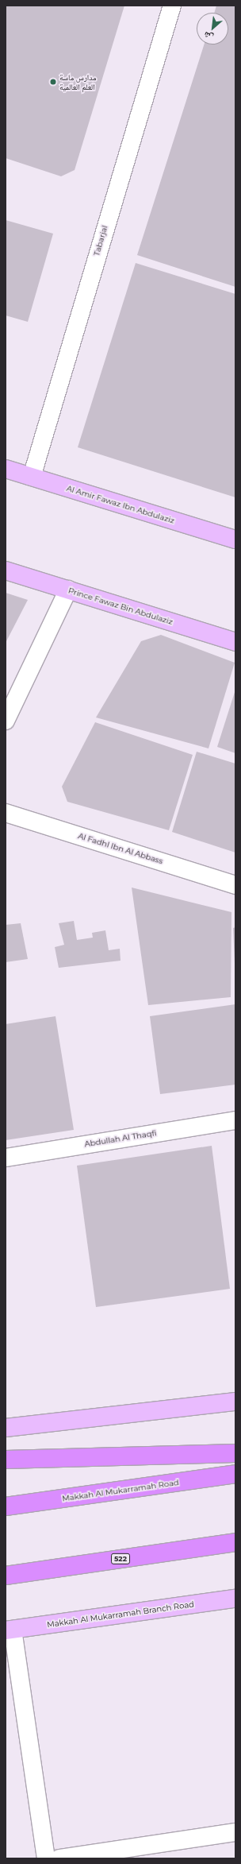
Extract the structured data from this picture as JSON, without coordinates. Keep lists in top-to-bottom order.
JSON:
{
  "streets": {
    "highway": ["Makkah Al Mukarramah Road", "522"],
    "main road": ["Al Amir Fawaz Ibn Abdulaziz", "Prince Fawaz Bin Abdulaziz", "Makkah Al Mukarramah Branch Road"],
    "street": ["Tabarjal", "Al Fadhl Ibn Al Abbass", "Abdullah Al Thaqfi"]
  },
  "crossings": [
    ["Tabarjal", "Al Amir Fawaz Ibn Abdulaziz"]
  ],
  "places": ["مدارس ماسة العلم العالمية"],
  "north": "bottom left"
}
